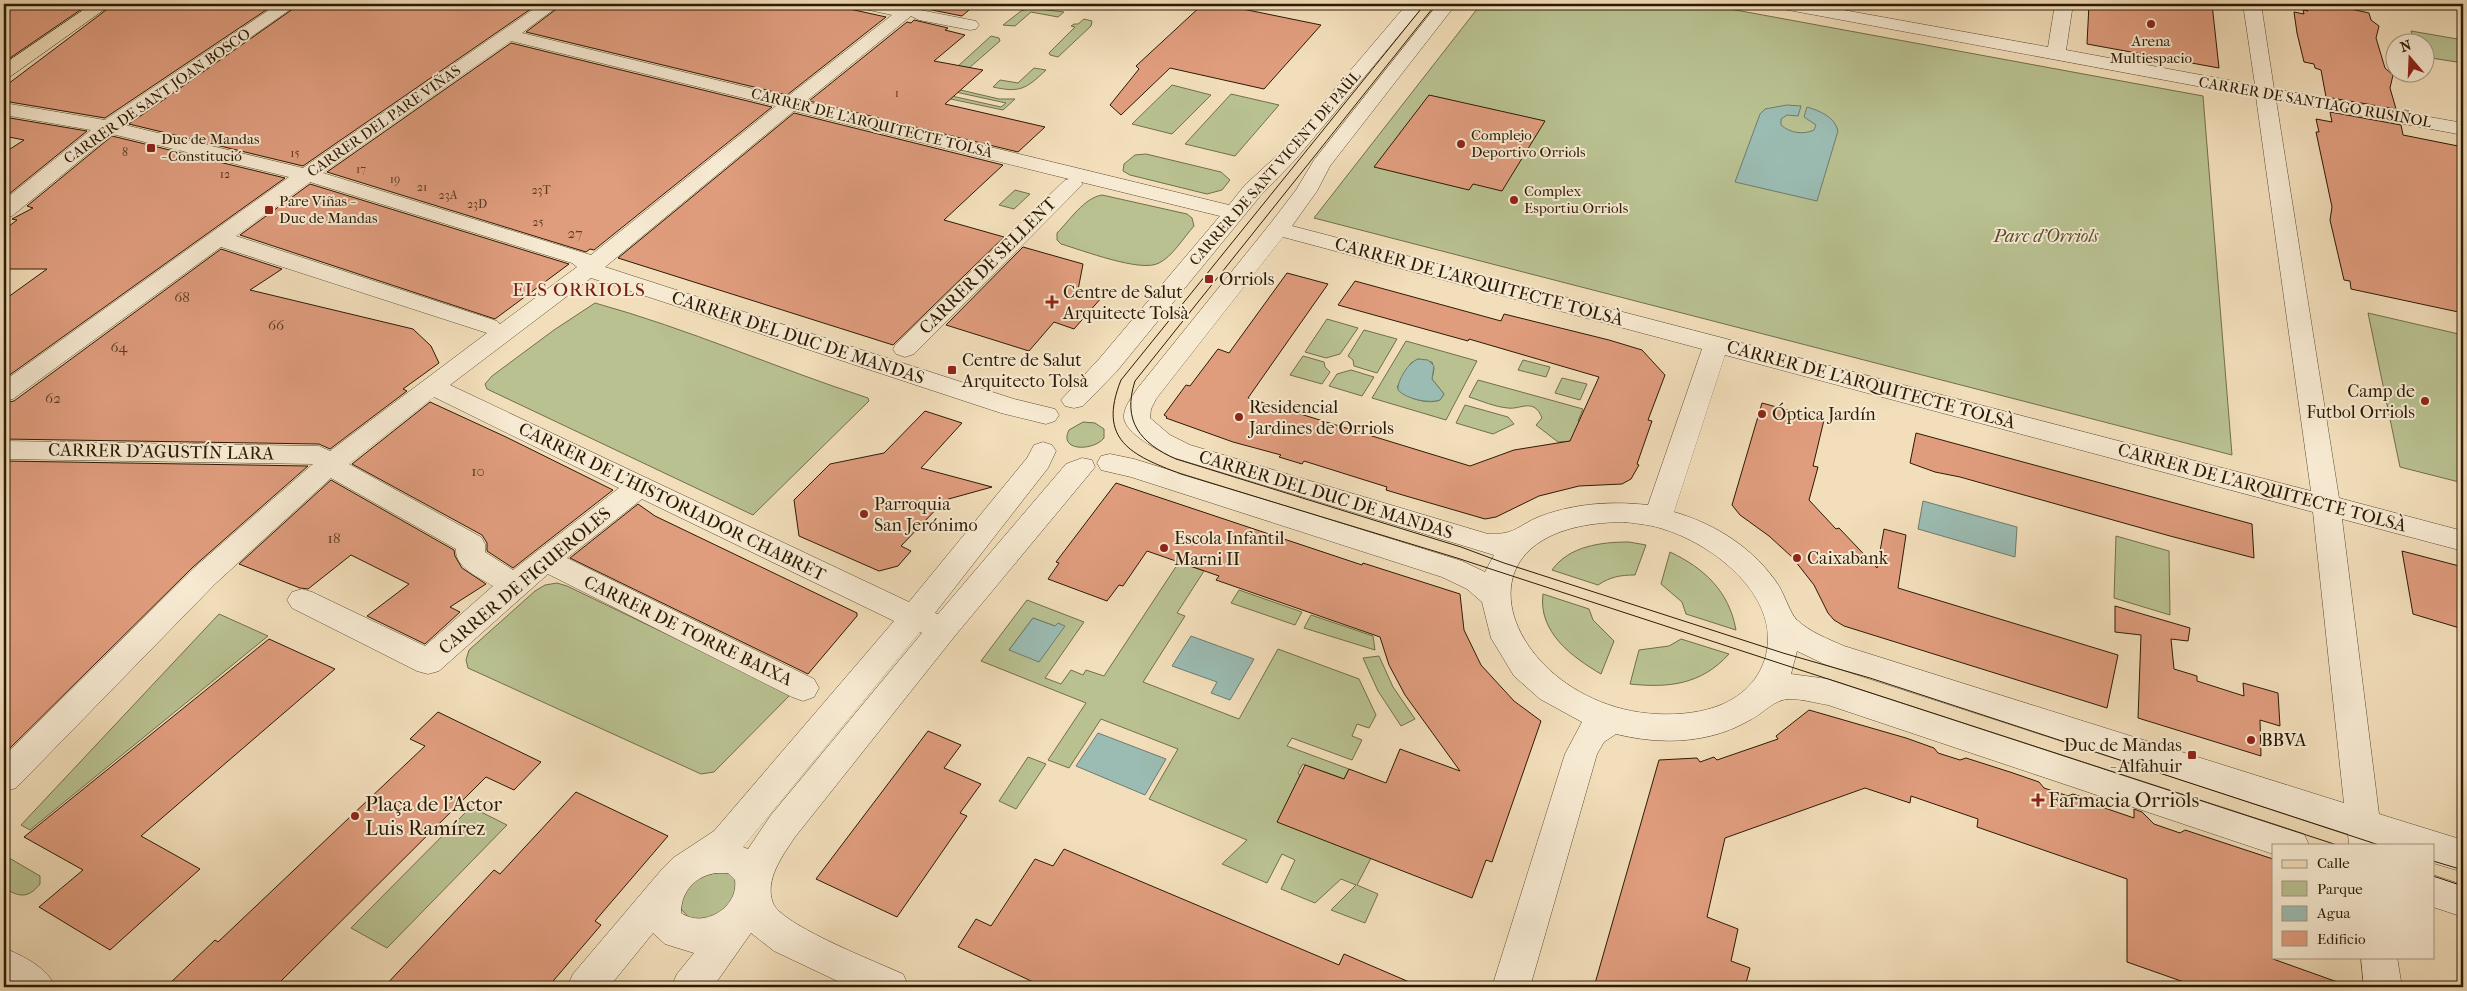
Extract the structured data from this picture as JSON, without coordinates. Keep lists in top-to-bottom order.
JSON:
{
  "streets": {
    "street": [
      "CARRER DE SANT JOAN BOSCO",
      "CARRER DE SANTIAGO RUSIÑOL",
      "CARRER DEL PARE VIÑAS",
      "CARRER DE L'ARQUITECTE TOLSÀ",
      "CARRER DE SANT VICENT DE PAÜL",
      "CARRER DE SELLENT",
      "CARRER DEL DUC DE MANDAS",
      "CARRER D'AGUSTÍN LARA",
      "CARRER DE L'HISTORIADOR CHABRET",
      "CARRER DE FIGUEROLES",
      "CARRER DE TORRE BAIXA"
    ]
  },
  "crossings": [
    ["CARRER DE SANT JOAN BOSCO", "CARRER DEL DUC DE MANDAS"],
    ["CARRER DEL PARE VIÑAS", "CARRER DE L'ARQUITECTE TOLSÀ"],
    ["CARRER DEL PARE VIÑAS", "CARRER DEL DUC DE MANDAS"],
    ["CARRER DE L'ARQUITECTE TOLSÀ", "CARRER DE SANT VICENT DE PAÜL"],
    ["CARRER DE SANT VICENT DE PAÜL", "CARRER DEL DUC DE MANDAS"],
    ["CARRER DE L'HISTORIADOR CHABRET", "CARRER DE FIGUEROLES"],
    ["CARRER DE FIGUEROLES", "CARRER DE TORRE BAIXA"]
  ],
  "districts": ["ELS ORRIOLS"],
  "parks": ["Parc d'Orriols"],
  "places": {
    "other": [
      "Arena Multiespacio",
      "Complejo Deportivo Orriols",
      "Complex Esportiu Orriols",
      "Camp de Futbol Orriols",
      "Óptica Jardín",
      "Residencial Jardines de Orriols",
      "Parroquia San Jerónimo",
      "Escola Infantil Marni II",
      "Caixabank",
      "BBVA",
      "Plaça de l'Actor Luis Ramírez"
    ],
    "transit": [
      "Duc de Mandas - Constitució",
      "Pare Viñas - Duc de Mandas",
      "Orriols",
      "Centre de Salut Arquitecto Tolsà",
      "Duc de Mandas - Alfahuir"
    ],
    "health": ["Centre de Salut Arquitecte Tolsà", "Farmacia Orriols"]
  },
  "house_numbers": [
    "1",
    "8",
    "15",
    "17",
    "12",
    "19",
    "21",
    "23T",
    "23A",
    "23D",
    "25",
    "27",
    "68",
    "66",
    "64",
    "62",
    "10",
    "18"
  ],
  "legend": [
    "Calle",
    "Parque",
    "Agua",
    "Edificio"
  ],
  "north": "top"
}
